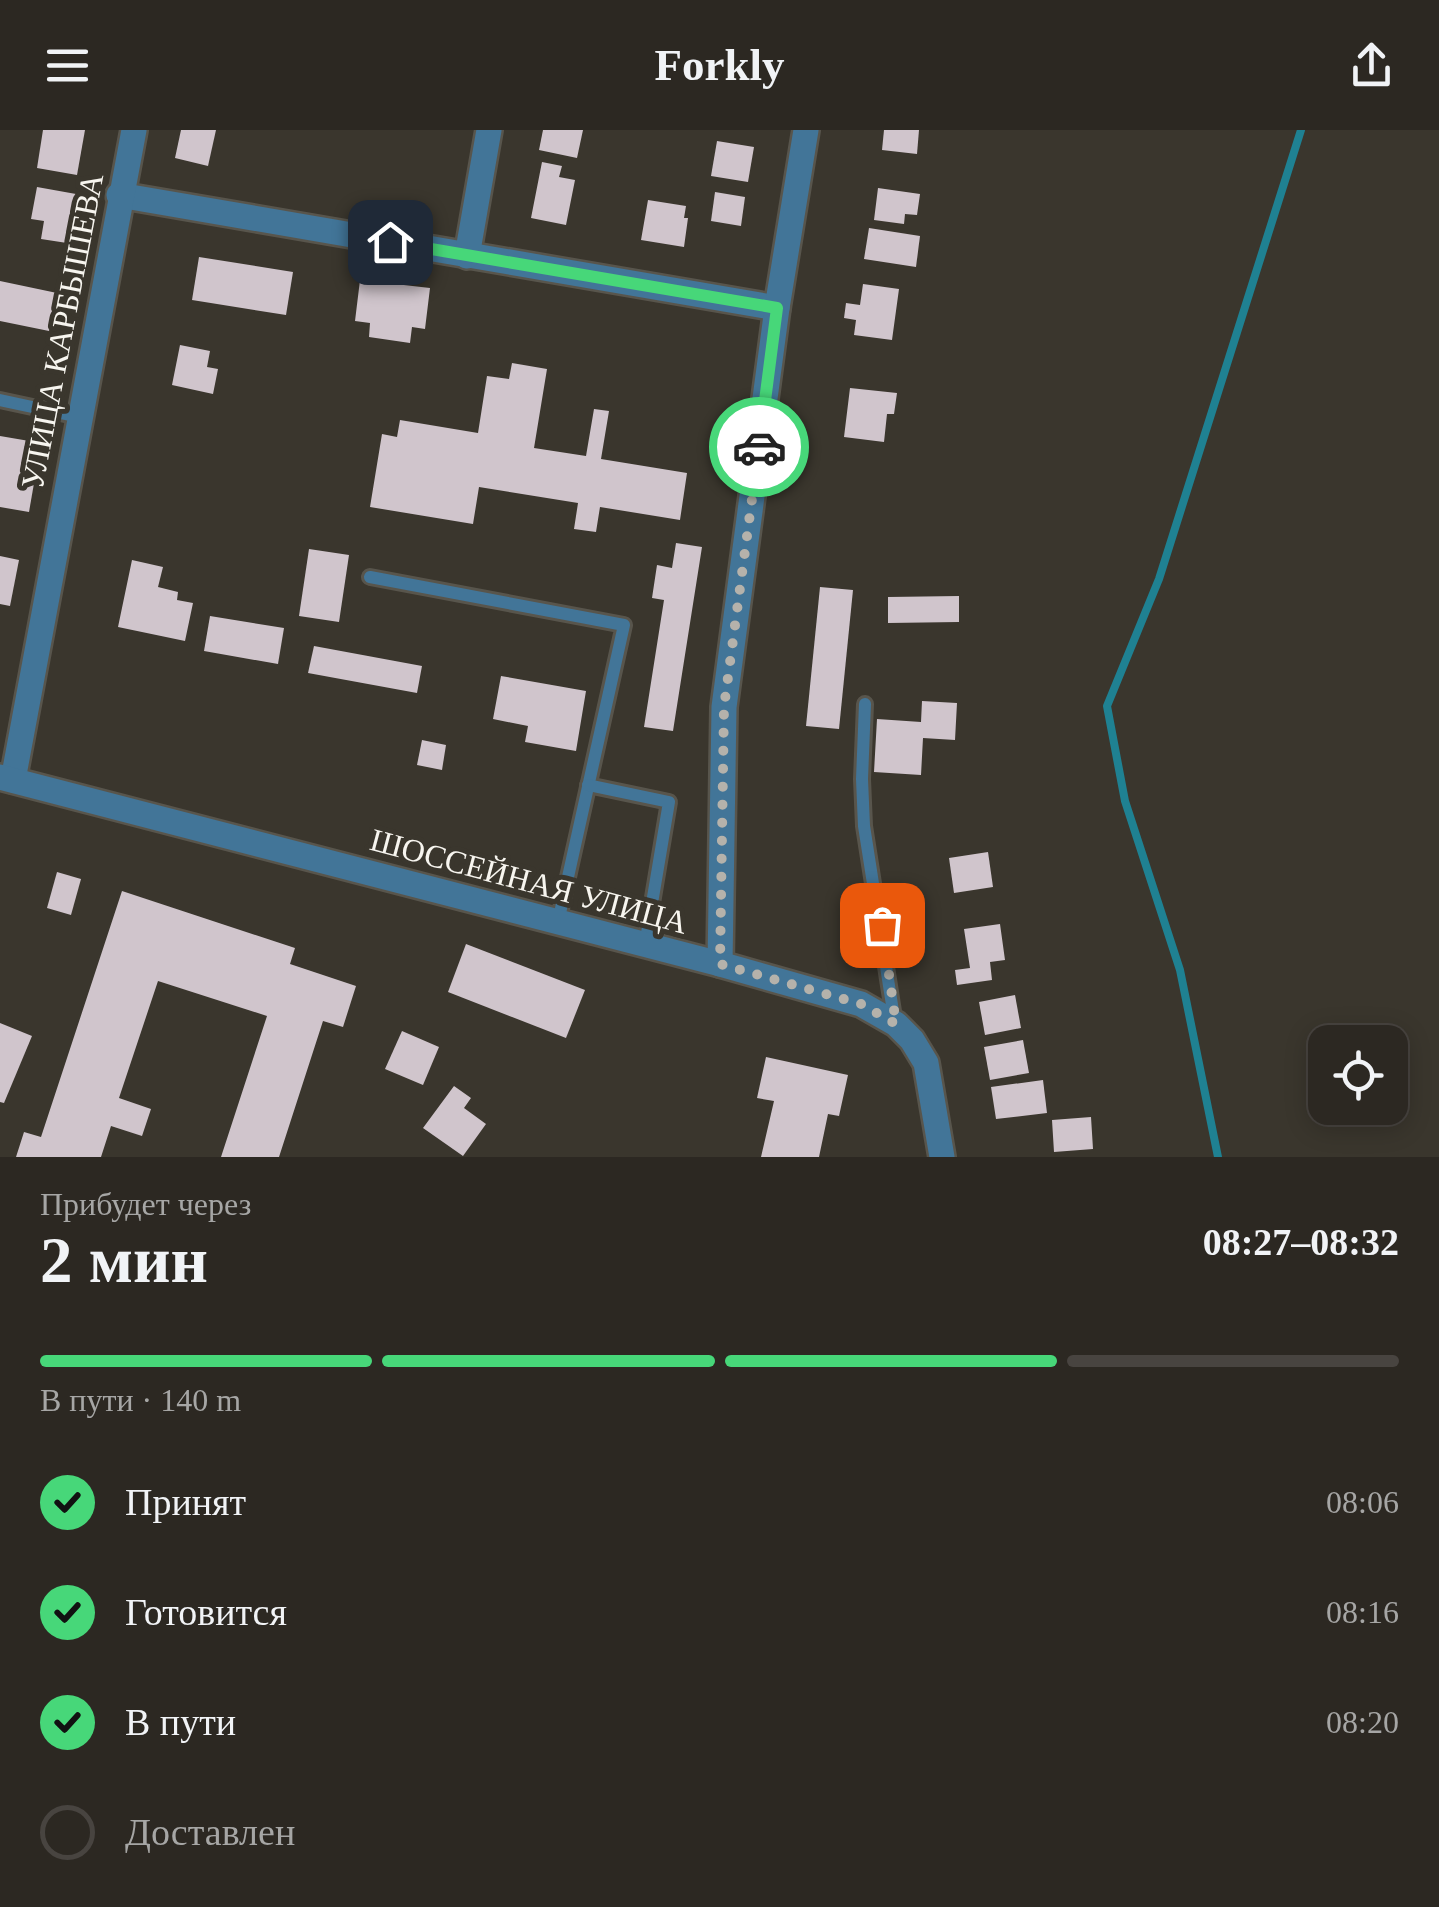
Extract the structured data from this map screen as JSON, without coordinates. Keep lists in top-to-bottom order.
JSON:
{
  "streets": {
    "street": ["УЛИЦА КАРБЫШЕВА", "ШОССЕЙНАЯ УЛИЦА"]
  },
  "crossings": [
    ["УЛИЦА КАРБЫШЕВА", "ШОССЕЙНАЯ УЛИЦА"]
  ],
  "page": {
    "header": "Forkly",
    "heading": ["2 мин", "Прибудет через", "08:27–08:32"],
    "bar": "В пути · 140 m",
    "list": [
      ["Принят", "08:06"],
      ["Готовится", "08:16"],
      ["В пути", "08:20"],
      "Доставлен"
    ]
  }
}
